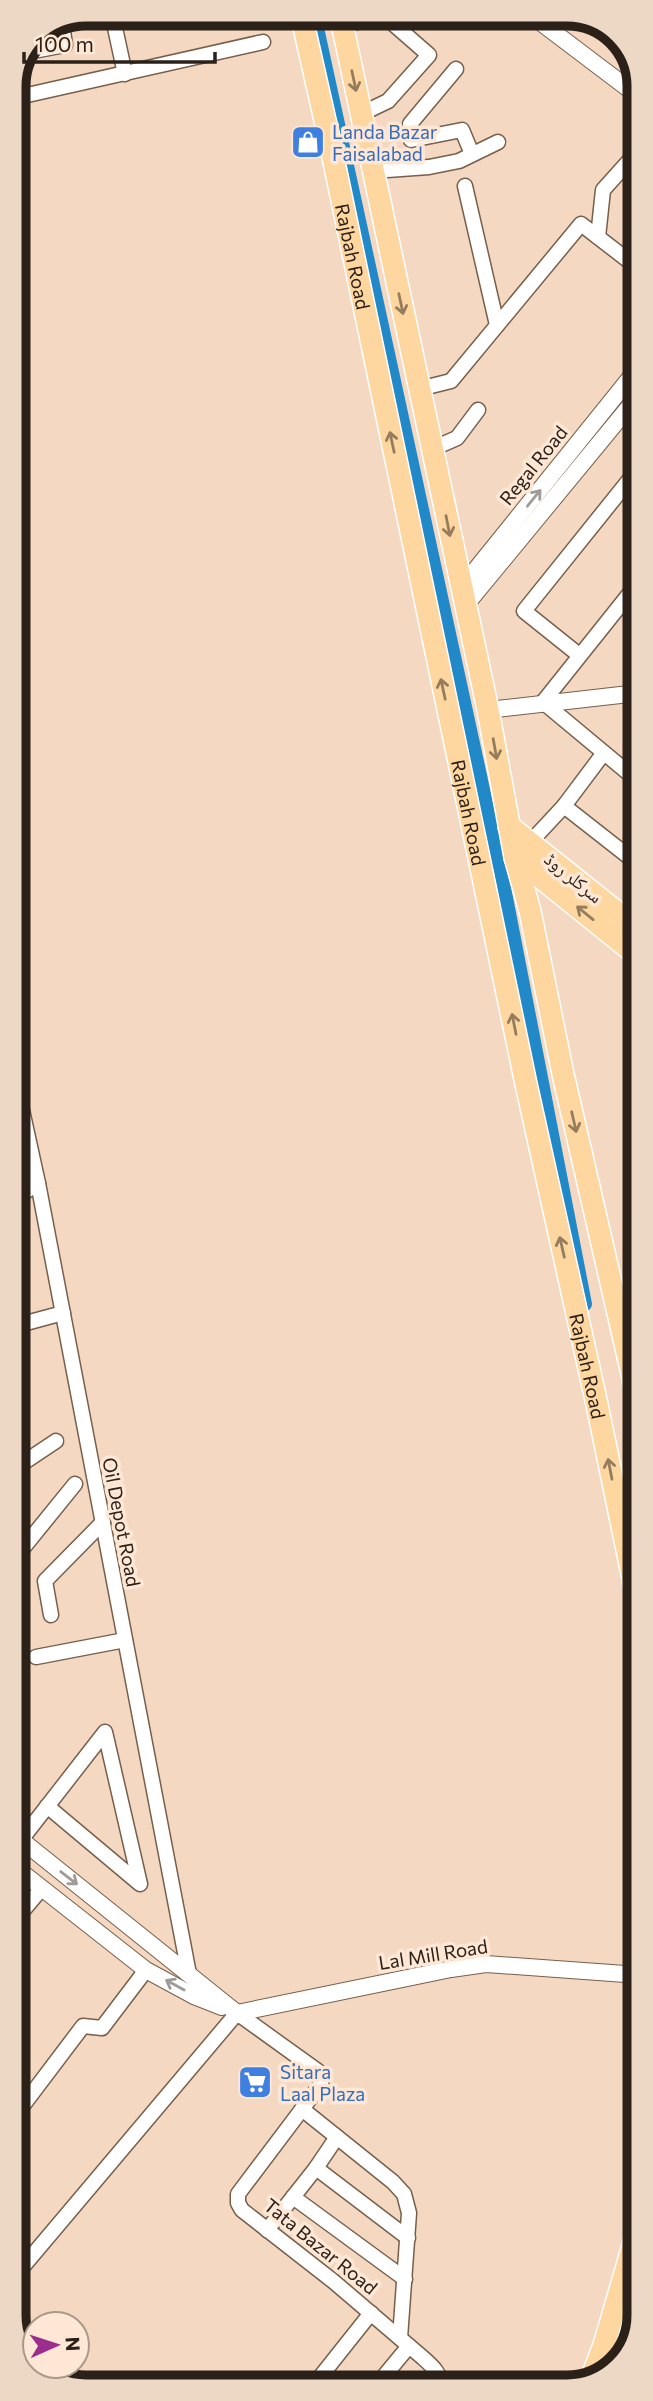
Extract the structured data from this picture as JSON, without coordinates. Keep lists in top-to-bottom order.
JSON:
{
  "streets": {
    "main road": ["Rajbah Road", "سرکلر روڈ"],
    "street": [
      "Regal Road",
      "Oil Depot Road",
      "Lal Mill Road",
      "Tata Bazar Road"
    ]
  },
  "crossings": [
    ["Rajbah Road", "Regal Road"],
    ["Rajbah Road", "سرکلر روڈ"],
    ["Oil Depot Road", "Tata Bazar Road"],
    ["Lal Mill Road", "Tata Bazar Road"]
  ],
  "places": {
    "shop": ["Landa Bazar Faisalabad"],
    "supermarket": ["Sitara Laal Plaza"]
  },
  "scale_bar": "100 m",
  "north": "right"
}
